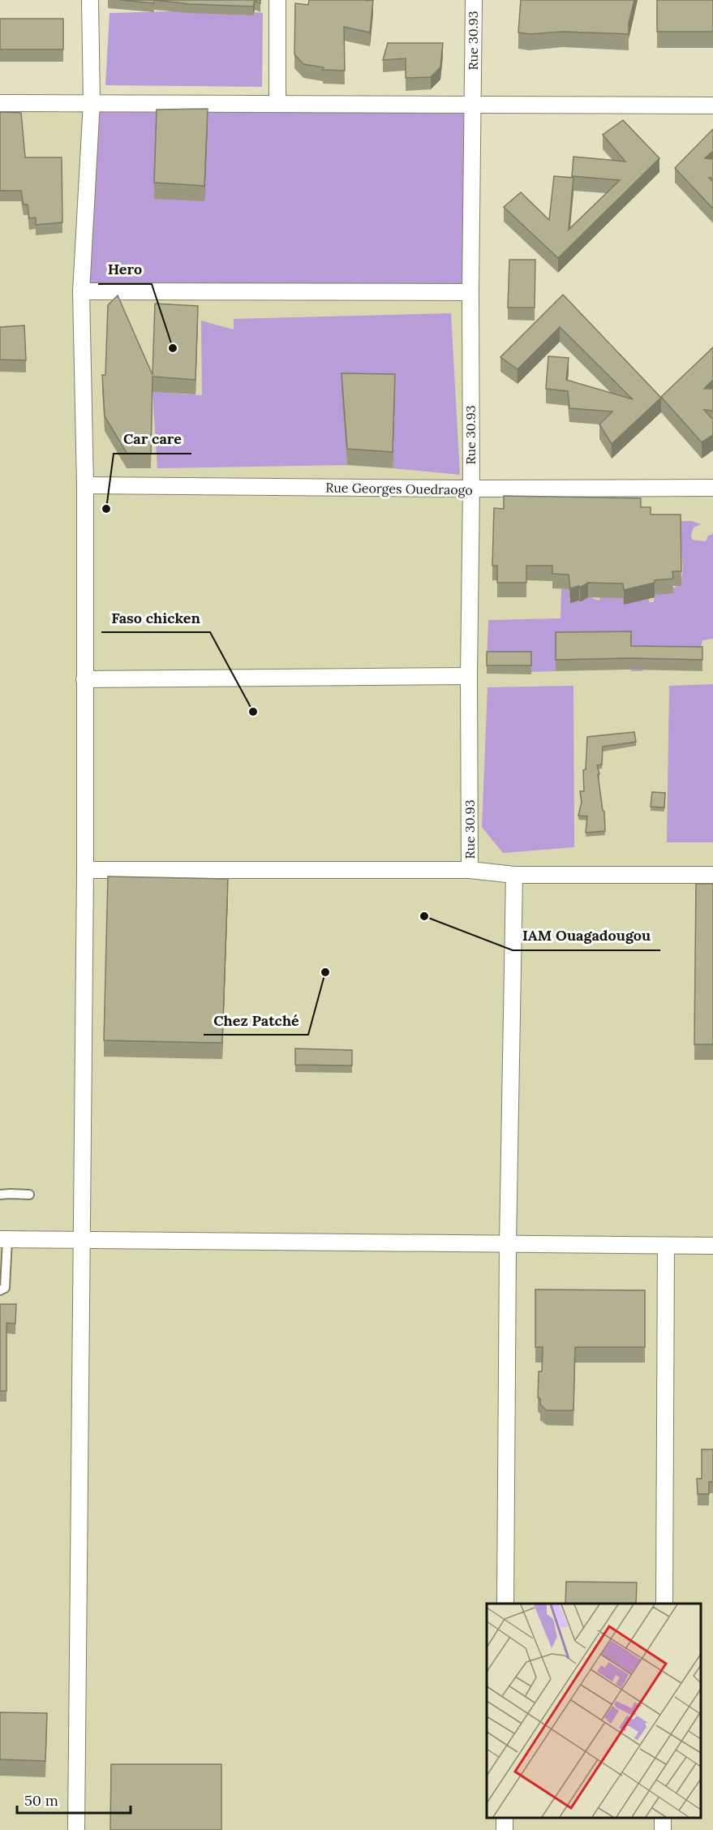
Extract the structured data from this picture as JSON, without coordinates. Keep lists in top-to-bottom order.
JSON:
{
  "streets": {
    "street": ["Rue 30.93", "Rue Georges Ouedraogo"]
  },
  "crossings": [
    ["Rue 30.93", "Rue Georges Ouedraogo"]
  ],
  "places": [
    "Hero",
    "Car care",
    "Faso chicken",
    "IAM Ouagadougou",
    "Chez Patché"
  ],
  "scale_bar": "50 m"
}
